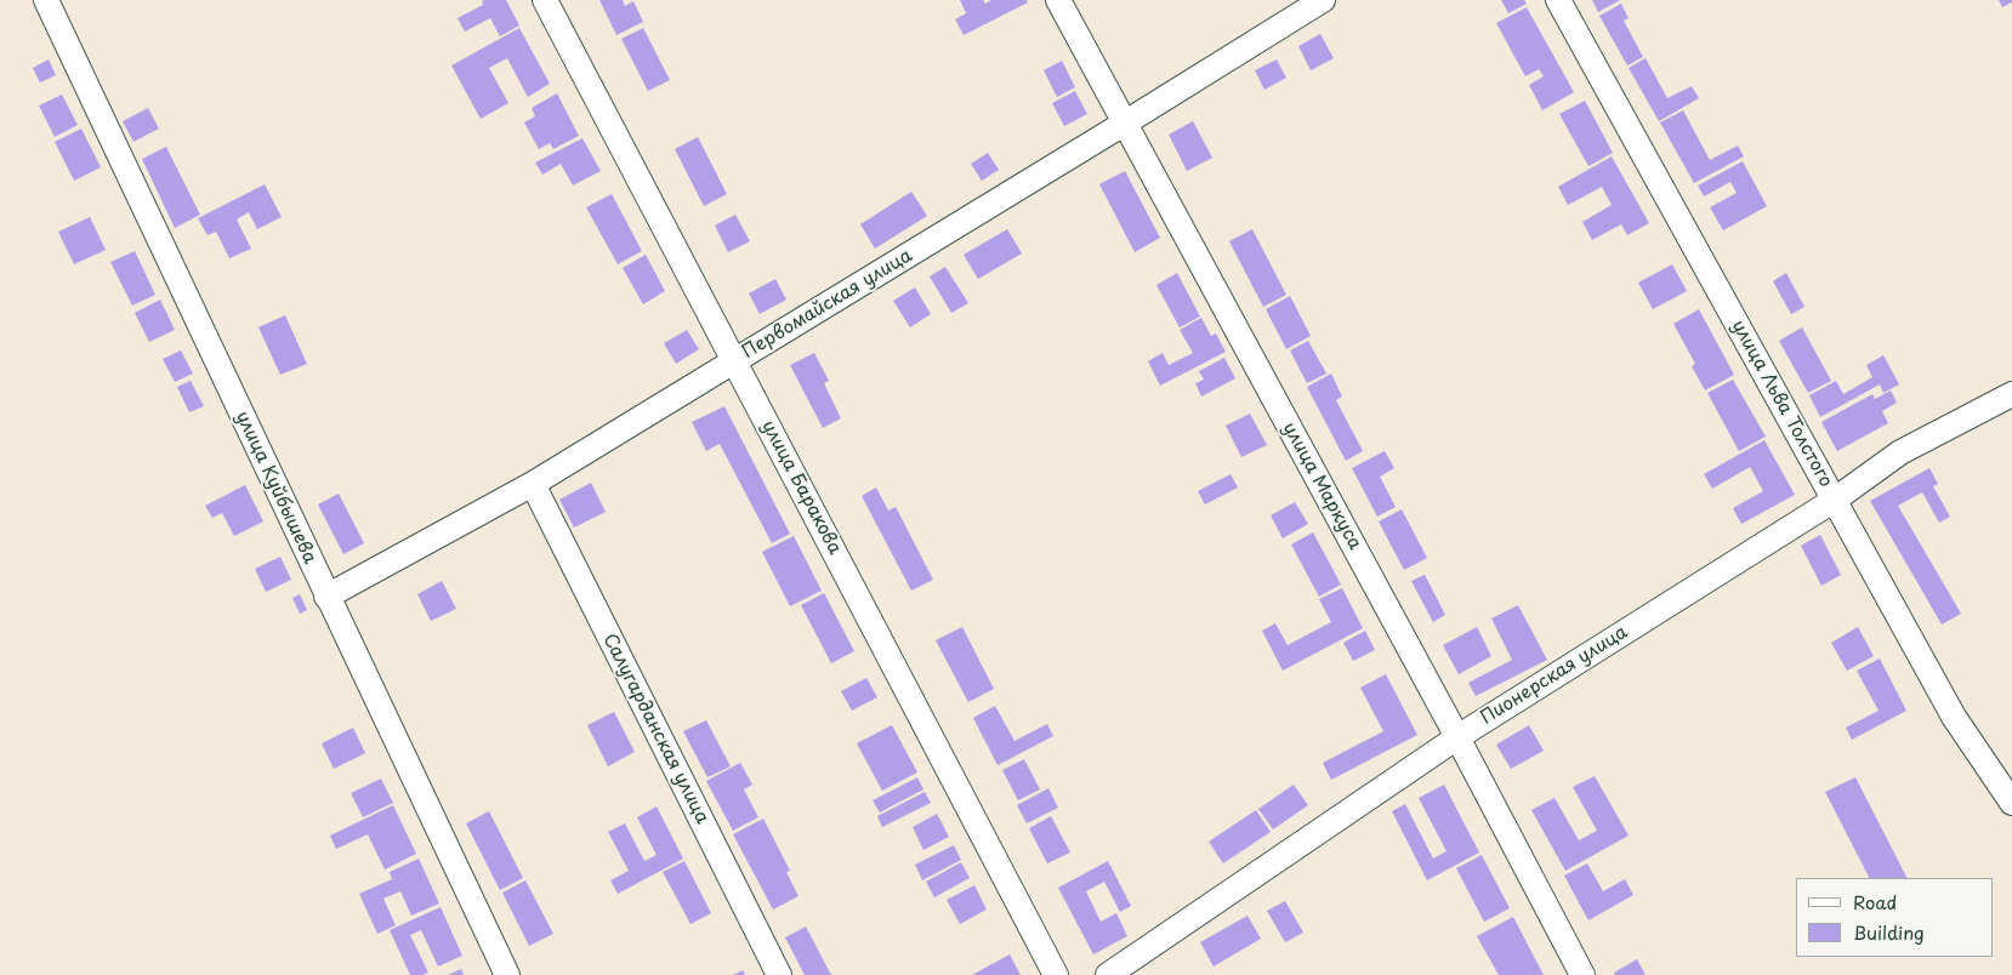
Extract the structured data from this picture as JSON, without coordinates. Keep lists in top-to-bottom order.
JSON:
{
  "streets": {
    "street": [
      "Первомайская улица",
      "улица Льва Толстого",
      "улица Маркуса",
      "улица Куйбышева",
      "улица Баракова",
      "Пионерская улица",
      "Салугарданская улица"
    ]
  },
  "crossings": [
    ["Первомайская улица", "улица Маркуса"],
    ["Первомайская улица", "улица Куйбышева"],
    ["Первомайская улица", "улица Баракова"],
    ["Первомайская улица", "Салугарданская улица"],
    ["улица Льва Толстого", "Пионерская улица"],
    ["улица Маркуса", "Пионерская улица"]
  ],
  "legend": ["Road", "Building"]
}
